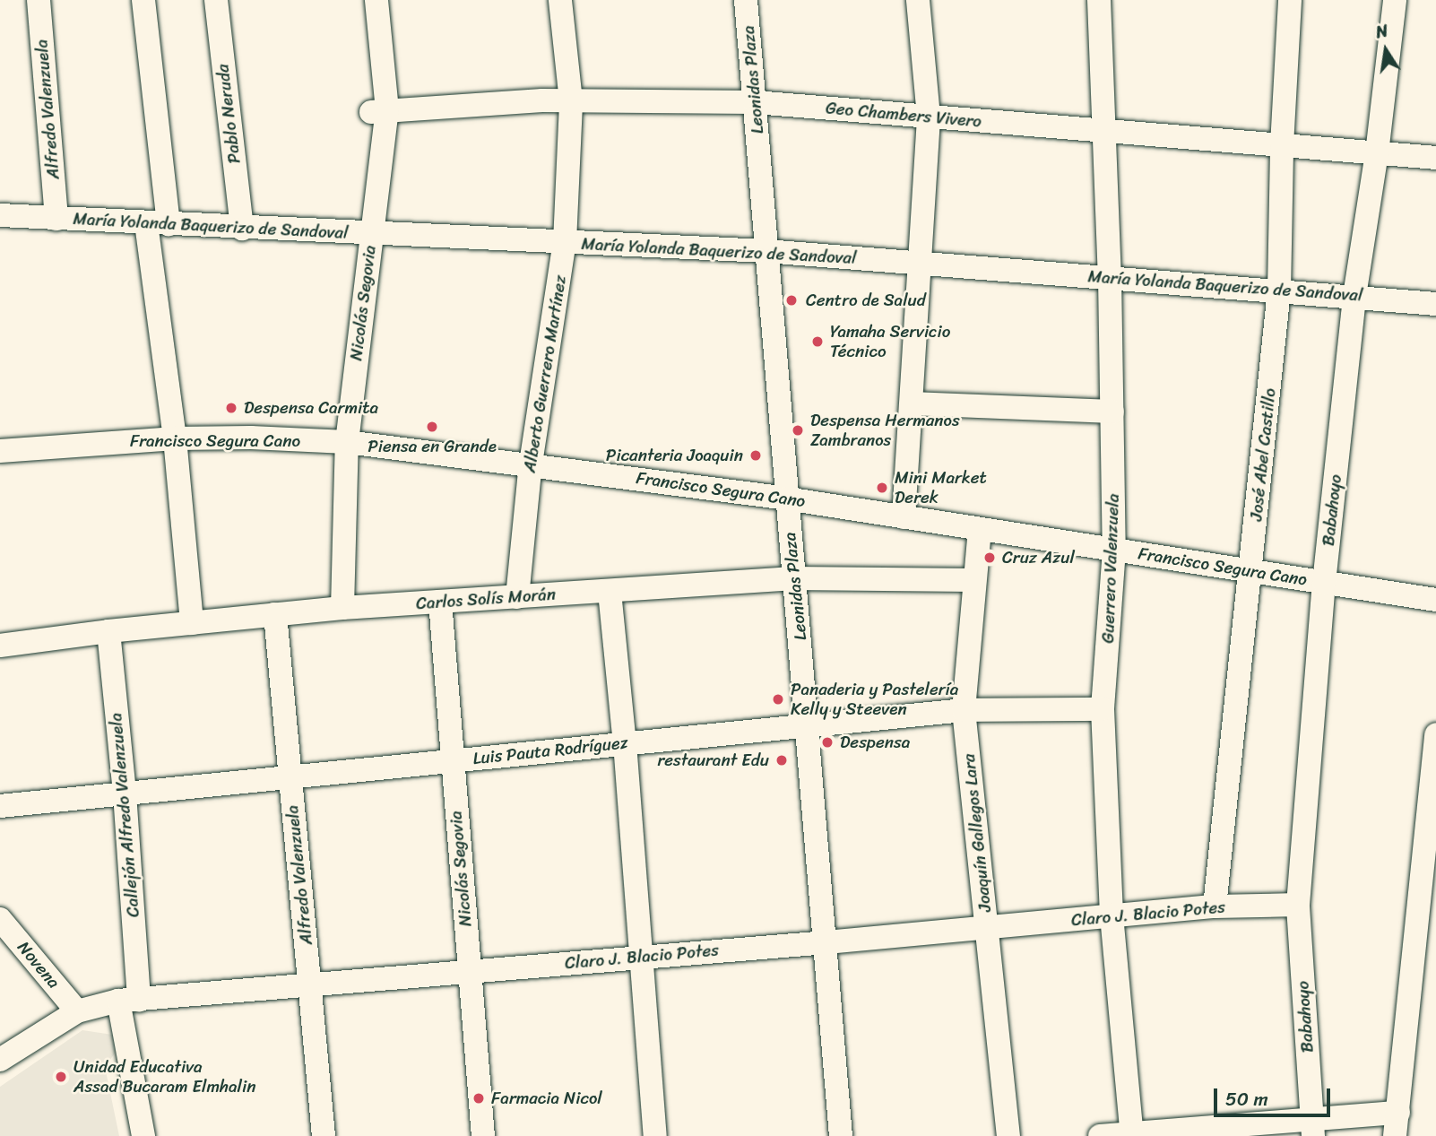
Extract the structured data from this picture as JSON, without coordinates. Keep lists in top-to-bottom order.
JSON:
{
  "streets": {
    "street": [
      "Leonidas Plaza",
      "Alfredo Valenzuela",
      "Pablo Neruda",
      "Geo Chambers Vivero",
      "María Yolanda Baquerizo de Sandoval",
      "Nicolás Segovia",
      "Alberto Guerrero Martínez",
      "Francisco Segura Cano",
      "José Abel Castillo",
      "Babahoyo",
      "Guerrero Valenzuela",
      "Carlos Solís Morán",
      "Luis Pauta Rodríguez",
      "Callejón Alfredo Valenzuela",
      "Joaquín Gallegos Lara",
      "Claro J. Blacio Potes",
      "Novena"
    ]
  },
  "crossings": [
    ["Leonidas Plaza", "Geo Chambers Vivero"],
    ["Leonidas Plaza", "María Yolanda Baquerizo de Sandoval"],
    ["Leonidas Plaza", "Francisco Segura Cano"],
    ["Leonidas Plaza", "Carlos Solís Morán"],
    ["Leonidas Plaza", "Luis Pauta Rodríguez"],
    ["Leonidas Plaza", "Claro J. Blacio Potes"],
    ["Alfredo Valenzuela", "María Yolanda Baquerizo de Sandoval"],
    ["Alfredo Valenzuela", "Carlos Solís Morán"],
    ["Alfredo Valenzuela", "Luis Pauta Rodríguez"],
    ["Alfredo Valenzuela", "Claro J. Blacio Potes"],
    ["Pablo Neruda", "María Yolanda Baquerizo de Sandoval"],
    ["Geo Chambers Vivero", "Nicolás Segovia"],
    ["Geo Chambers Vivero", "Alberto Guerrero Martínez"],
    ["Geo Chambers Vivero", "José Abel Castillo"],
    ["Geo Chambers Vivero", "Babahoyo"],
    ["Geo Chambers Vivero", "Guerrero Valenzuela"],
    ["María Yolanda Baquerizo de Sandoval", "Nicolás Segovia"],
    ["María Yolanda Baquerizo de Sandoval", "Alberto Guerrero Martínez"],
    ["María Yolanda Baquerizo de Sandoval", "José Abel Castillo"],
    ["María Yolanda Baquerizo de Sandoval", "Babahoyo"],
    ["María Yolanda Baquerizo de Sandoval", "Guerrero Valenzuela"],
    ["Nicolás Segovia", "Francisco Segura Cano"],
    ["Nicolás Segovia", "Carlos Solís Morán"],
    ["Nicolás Segovia", "Luis Pauta Rodríguez"],
    ["Nicolás Segovia", "Claro J. Blacio Potes"],
    ["Alberto Guerrero Martínez", "Francisco Segura Cano"],
    ["Alberto Guerrero Martínez", "Carlos Solís Morán"],
    ["Francisco Segura Cano", "José Abel Castillo"],
    ["Francisco Segura Cano", "Babahoyo"],
    ["Francisco Segura Cano", "Guerrero Valenzuela"],
    ["Francisco Segura Cano", "Joaquín Gallegos Lara"],
    ["José Abel Castillo", "Claro J. Blacio Potes"],
    ["Babahoyo", "Claro J. Blacio Potes"],
    ["Guerrero Valenzuela", "Luis Pauta Rodríguez"],
    ["Guerrero Valenzuela", "Claro J. Blacio Potes"],
    ["Carlos Solís Morán", "Callejón Alfredo Valenzuela"],
    ["Carlos Solís Morán", "Joaquín Gallegos Lara"],
    ["Luis Pauta Rodríguez", "Callejón Alfredo Valenzuela"],
    ["Luis Pauta Rodríguez", "Joaquín Gallegos Lara"],
    ["Callejón Alfredo Valenzuela", "Claro J. Blacio Potes"],
    ["Joaquín Gallegos Lara", "Claro J. Blacio Potes"],
    ["Claro J. Blacio Potes", "Novena"]
  ],
  "places": [
    "Centro de Salud",
    "Yamaha Servicio Técnico",
    "Despensa Carmita",
    "Piensa en Grande",
    "Despensa Hermanos Zambranos",
    "Picanteria Joaquin",
    "Mini Market Derek",
    "Cruz Azul",
    "Panaderia y Pastelería Kelly y Steeven",
    "Despensa",
    "restaurant Edu",
    "Unidad Educativa Assad Bucaram Elmhalin",
    "Farmacia Nicol"
  ],
  "scale_bar": "50 m",
  "north": "top"
}
